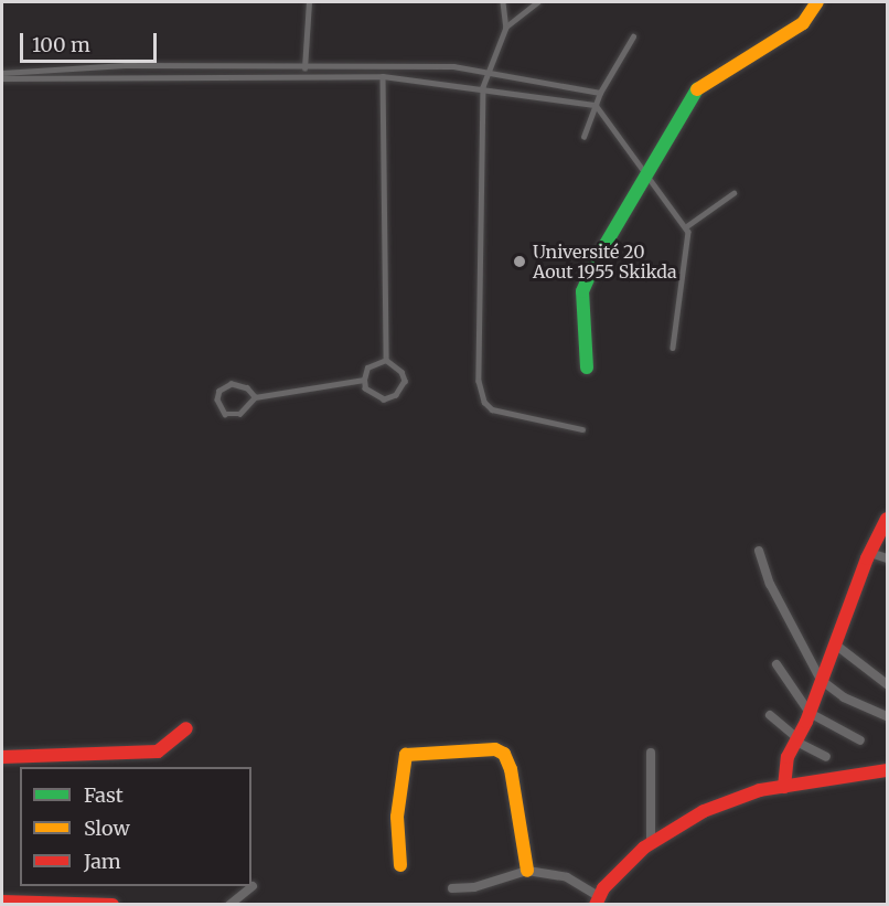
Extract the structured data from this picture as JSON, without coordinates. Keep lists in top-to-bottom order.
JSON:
{
  "places": ["Université 20 Aout 1955 Skikda"],
  "legend": ["Fast", "Slow", "Jam"],
  "scale_bar": "100 m"
}
